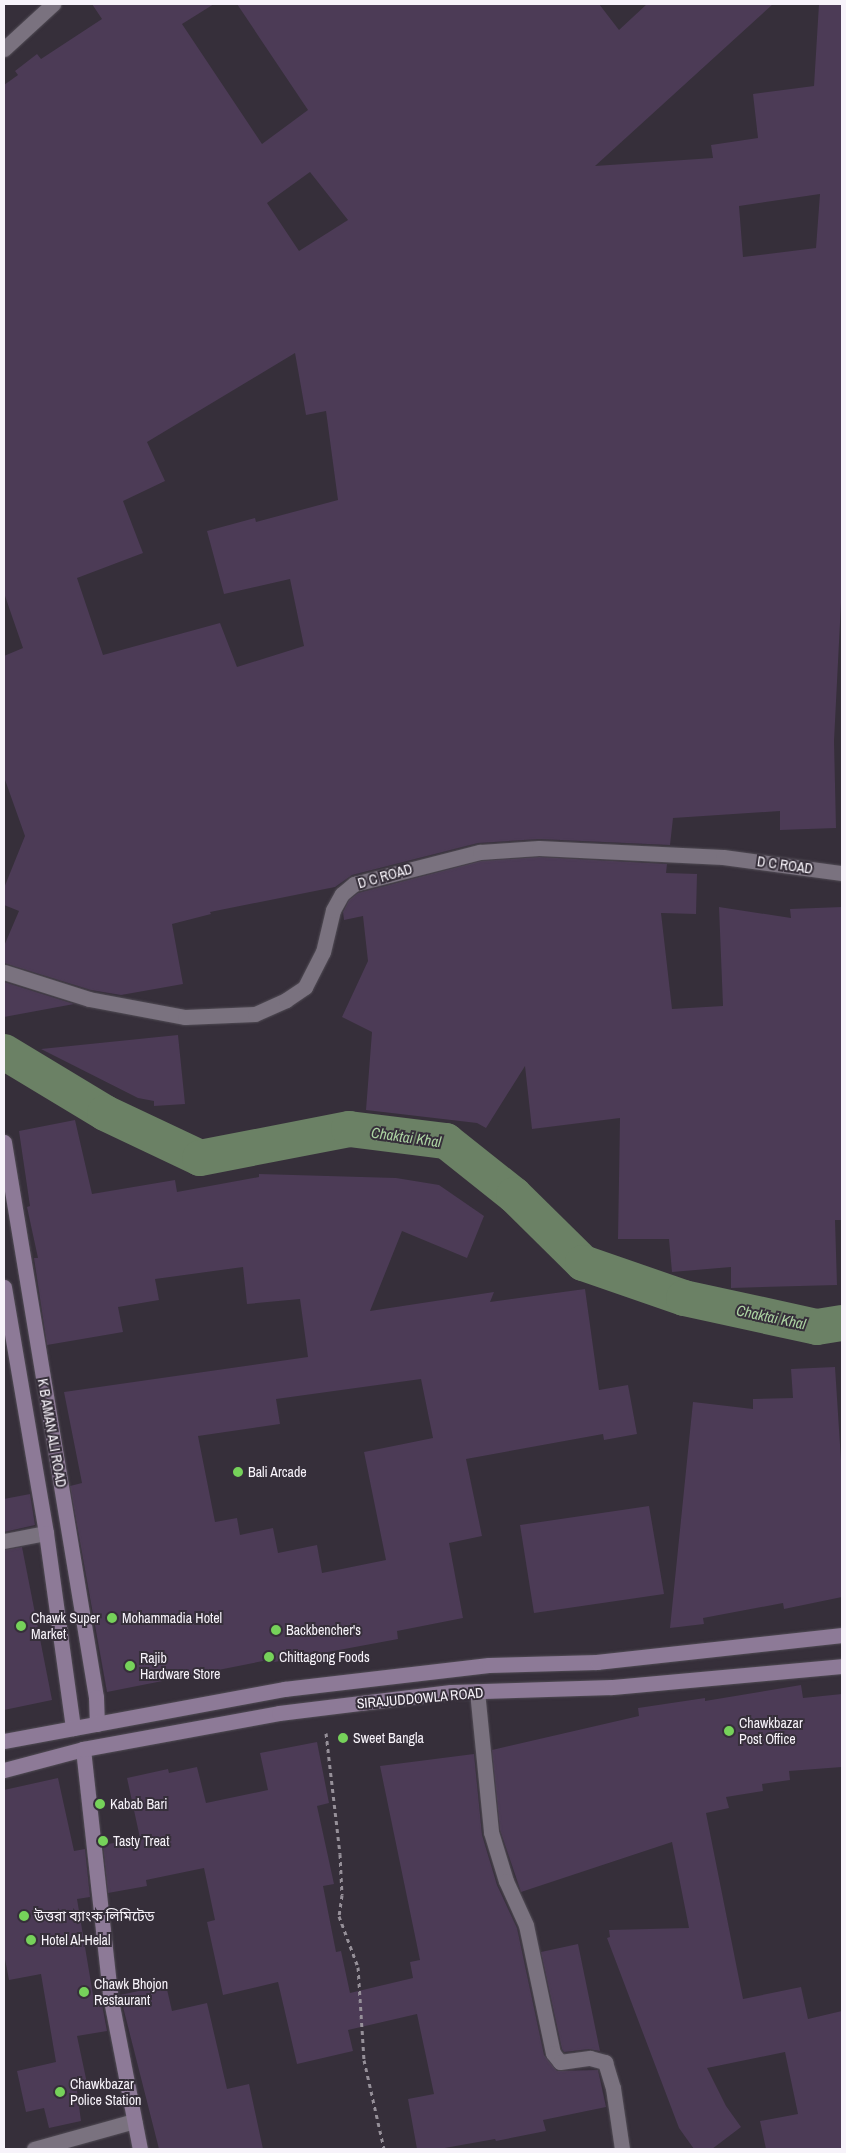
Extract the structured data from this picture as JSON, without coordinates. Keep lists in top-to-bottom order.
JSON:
{
  "streets": {
    "main road": ["K B AMAN ALI ROAD", "SIRAJUDDOWLA ROAD"],
    "street": ["D C ROAD"]
  },
  "crossings": [
    ["K B AMAN ALI ROAD", "SIRAJUDDOWLA ROAD"]
  ],
  "water": ["Chaktai Khal"],
  "places": [
    "Bali Arcade",
    "Mohammadia Hotel",
    "Chawk Super Market",
    "Backbencher's",
    "Chittagong Foods",
    "Rajib Hardware Store",
    "Chawkbazar Post Office",
    "Sweet Bangla",
    "Kabab Bari",
    "Tasty Treat",
    "উত্তরা ব্যাংক লিমিটেড",
    "Hotel Al-Helal",
    "Chawk Bhojon Restaurant",
    "Chawkbazar Police Station"
  ]
}
